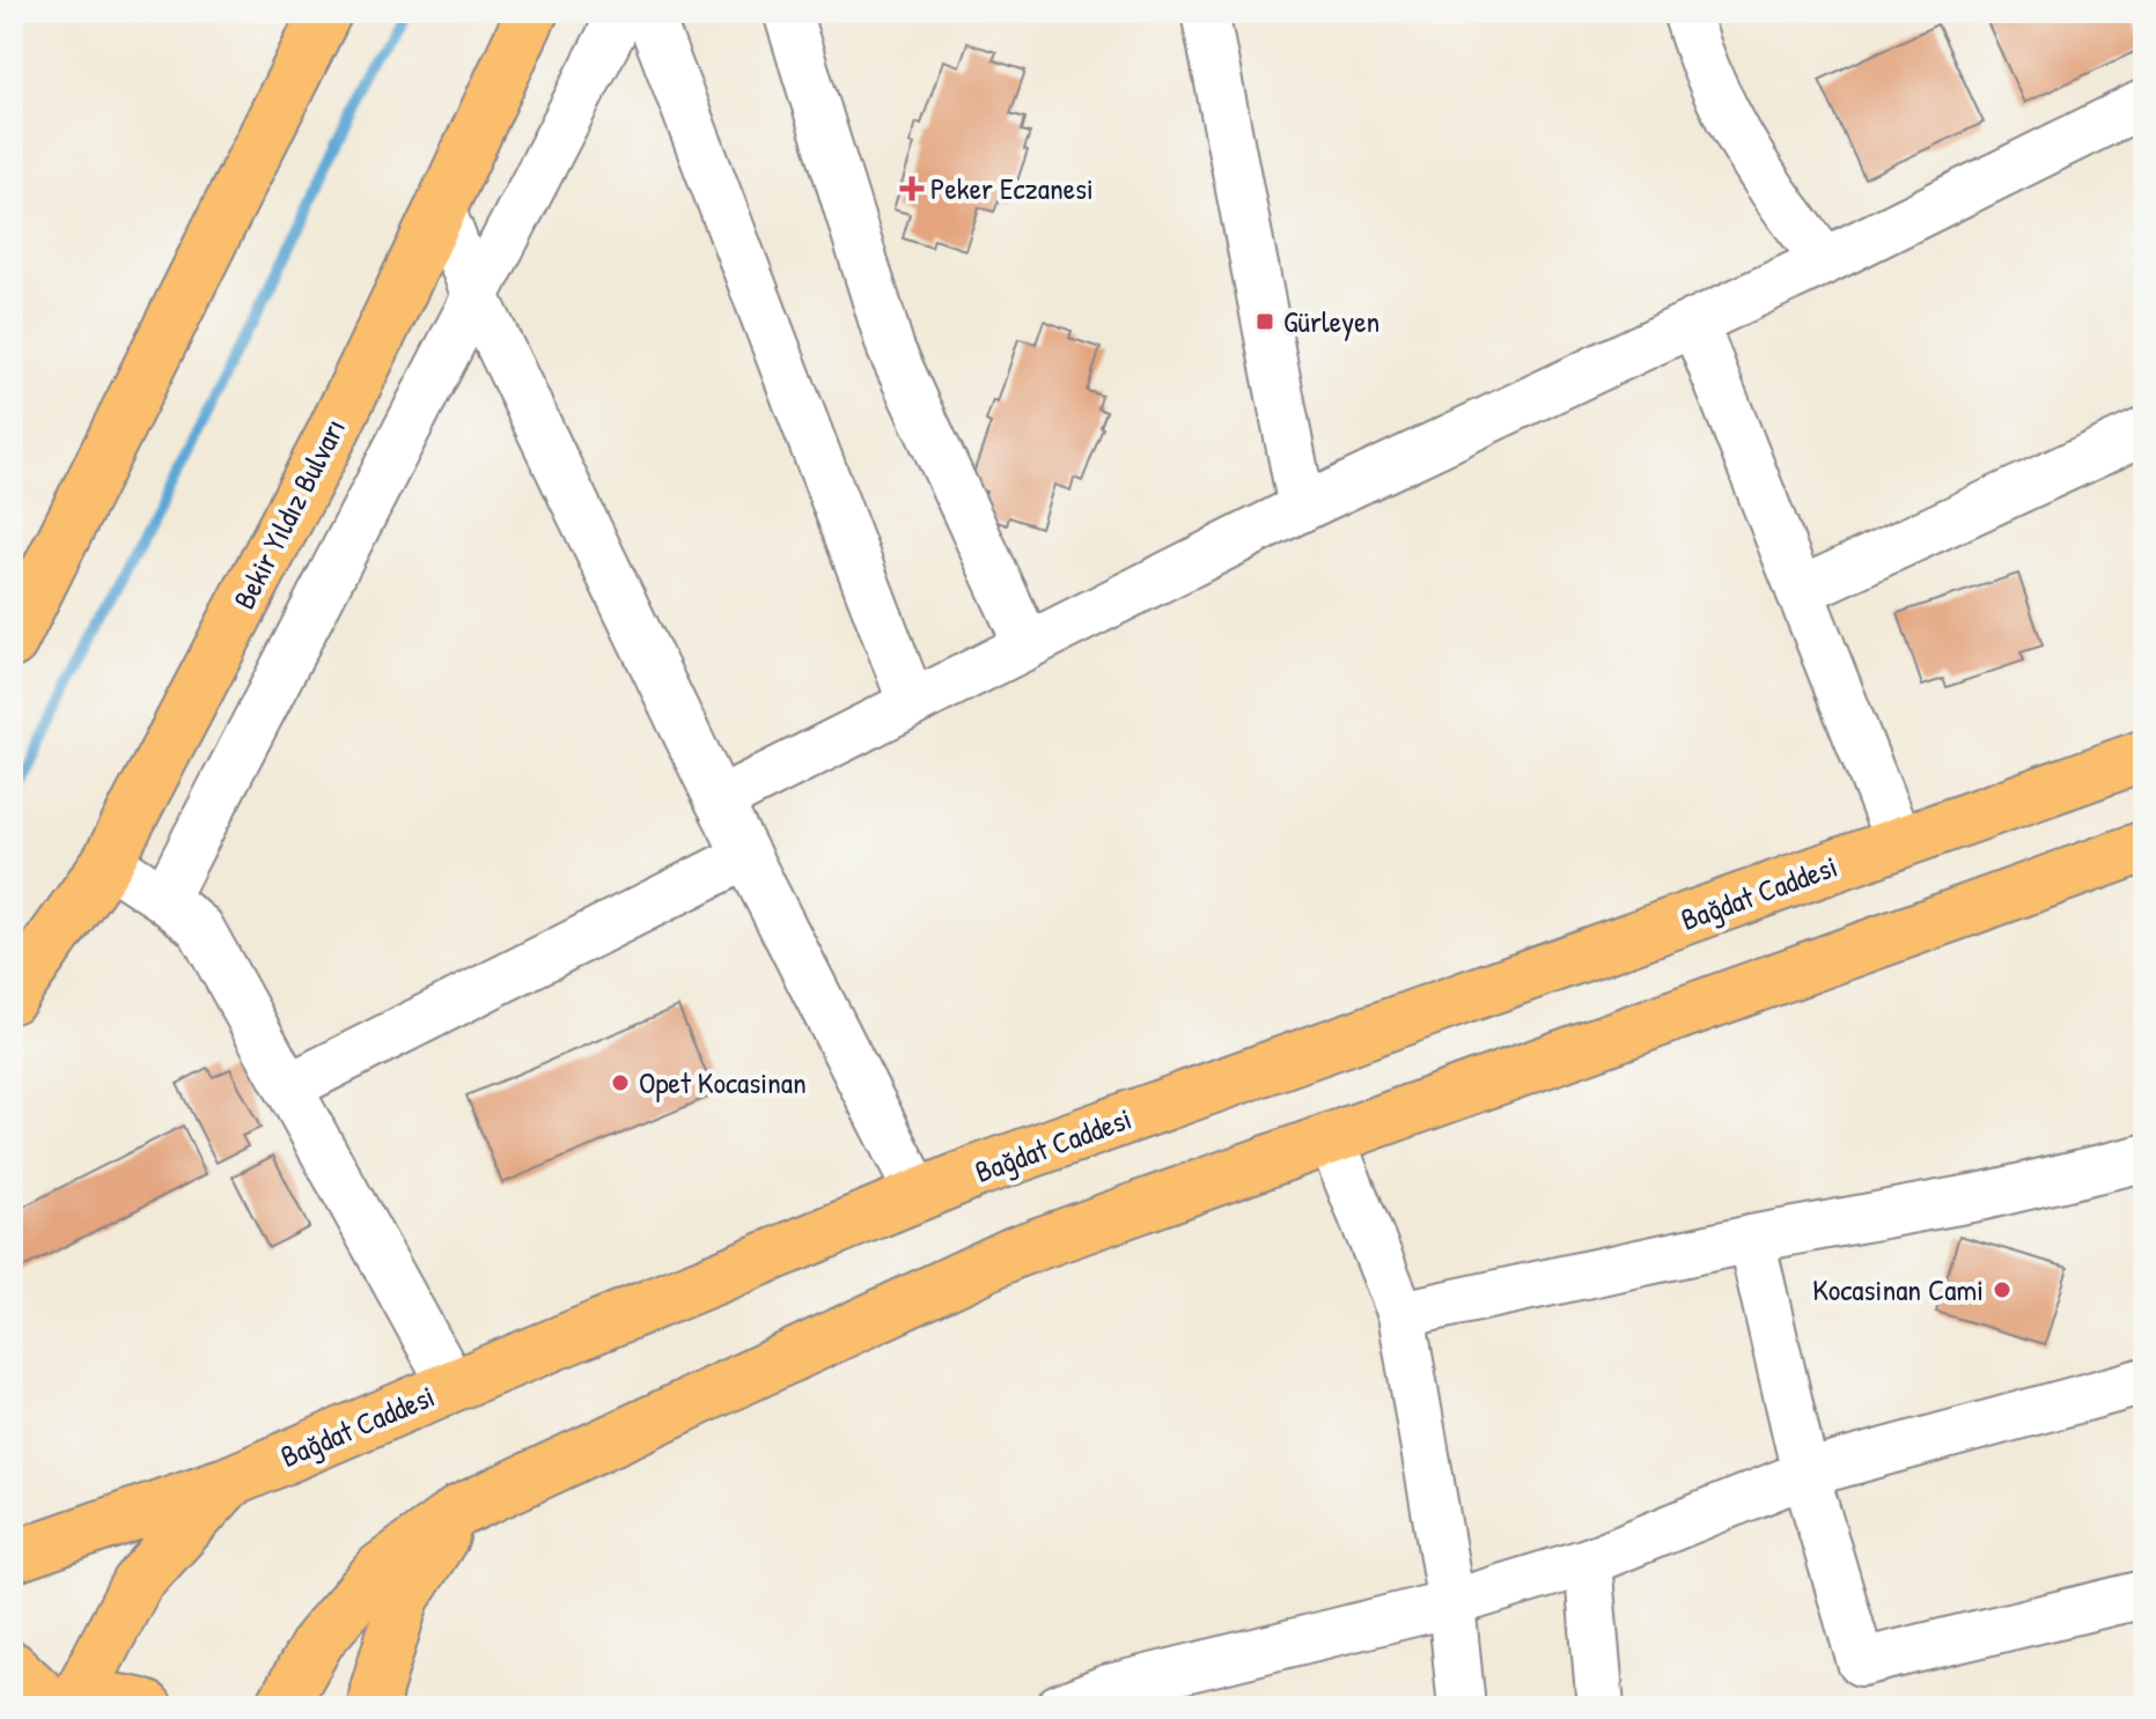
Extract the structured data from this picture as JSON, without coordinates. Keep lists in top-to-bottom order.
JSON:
{
  "streets": {
    "main road": ["Bekir Yıldız Bulvarı", "Bağdat Caddesi"]
  },
  "places": {
    "health": ["Peker Eczanesi"],
    "transit": ["Gürleyen"],
    "other": ["Opet Kocasinan", "Kocasinan Cami"]
  }
}
